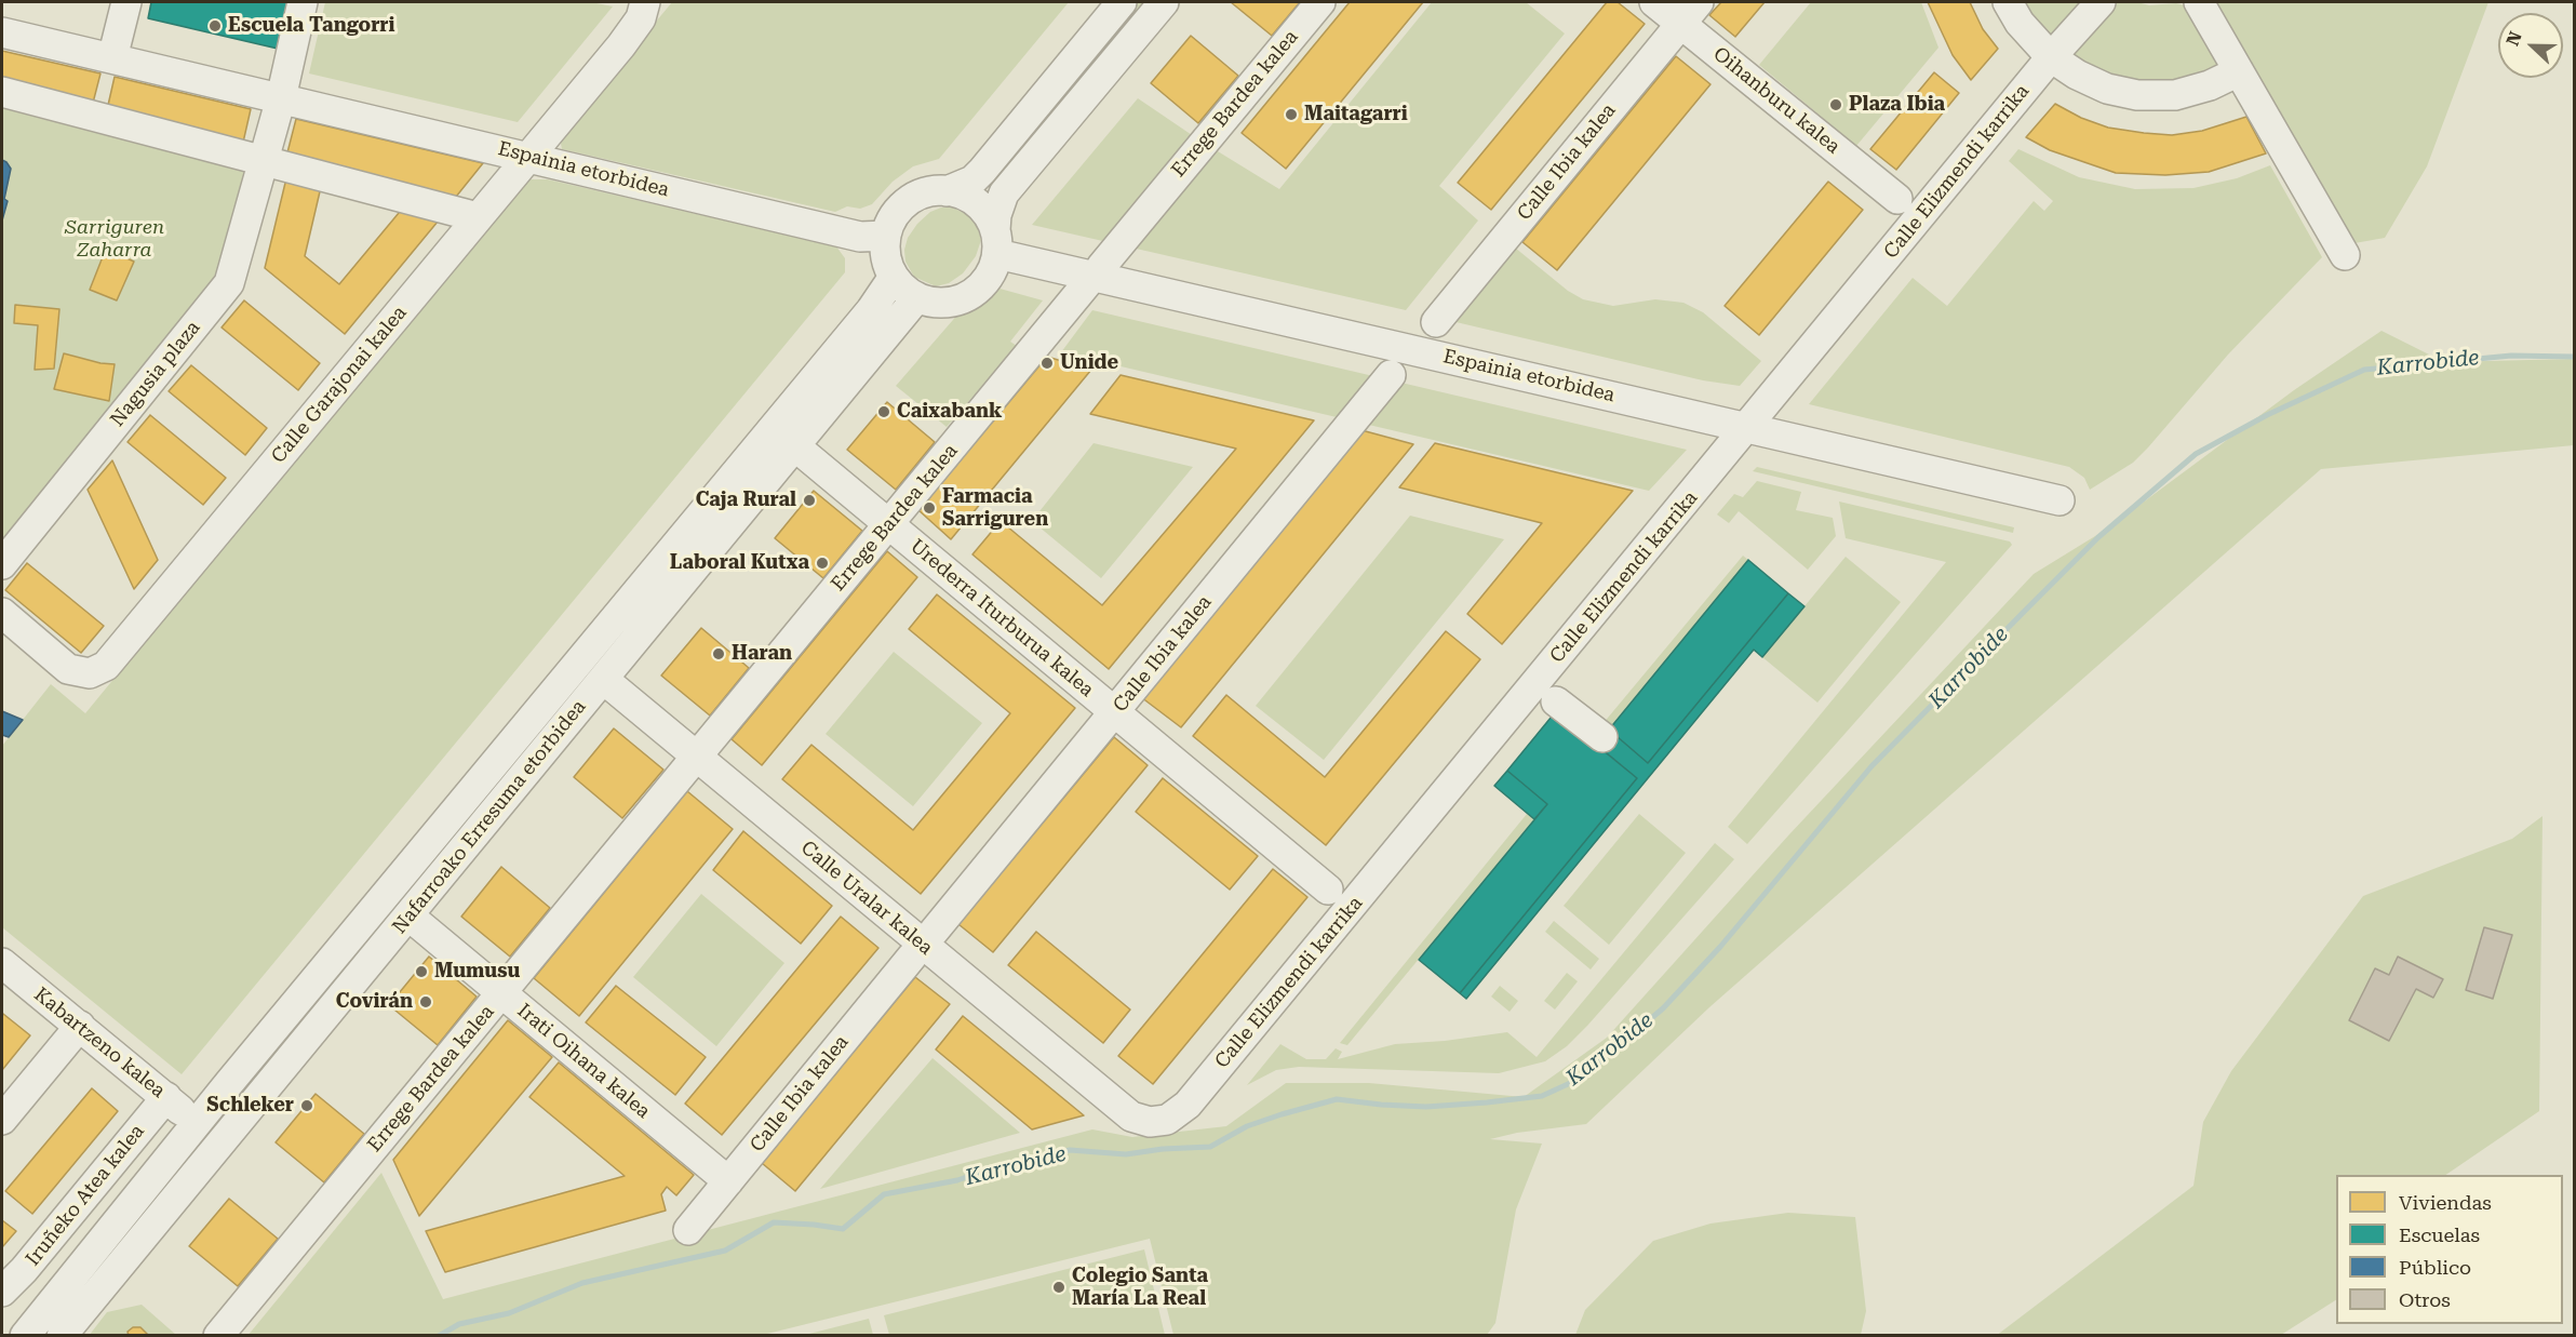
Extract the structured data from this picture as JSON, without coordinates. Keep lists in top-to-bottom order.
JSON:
{
  "streets": {
    "street": [
      "Oihanburu kalea",
      "Errege Bardea kalea",
      "Calle Ibia kalea",
      "Espainia etorbidea",
      "Calle Elizmendi karrika",
      "Nagusia plaza",
      "Calle Garajonai kalea",
      "Urederra Iturburua kalea",
      "Nafarroako Erresuma etorbidea",
      "Calle Uralar kalea",
      "Kabartzeno kalea",
      "Irati Oihana kalea",
      "Iruñeko Atea kalea"
    ]
  },
  "crossings": [
    ["Oihanburu kalea", "Calle Ibia kalea"],
    ["Errege Bardea kalea", "Urederra Iturburua kalea"],
    ["Errege Bardea kalea", "Irati Oihana kalea"],
    ["Calle Ibia kalea", "Urederra Iturburua kalea"],
    ["Calle Ibia kalea", "Irati Oihana kalea"],
    ["Espainia etorbidea", "Calle Elizmendi karrika"],
    ["Espainia etorbidea", "Nagusia plaza"],
    ["Espainia etorbidea", "Calle Garajonai kalea"],
    ["Espainia etorbidea", "Nafarroako Erresuma etorbidea"],
    ["Calle Elizmendi karrika", "Calle Uralar kalea"],
    ["Urederra Iturburua kalea", "Nafarroako Erresuma etorbidea"],
    ["Nafarroako Erresuma etorbidea", "Calle Uralar kalea"],
    ["Nafarroako Erresuma etorbidea", "Kabartzeno kalea"],
    ["Nafarroako Erresuma etorbidea", "Irati Oihana kalea"],
    ["Kabartzeno kalea", "Iruñeko Atea kalea"]
  ],
  "water": ["Karrobide"],
  "parks": ["Sarriguren Zaharra"],
  "places": [
    "Escuela Tangorri",
    "Plaza Ibia",
    "Maitagarri",
    "Unide",
    "Caixabank",
    "Caja Rural",
    "Farmacia Sarriguren",
    "Laboral Kutxa",
    "Haran",
    "Mumusu",
    "Covirán",
    "Schleker",
    "Colegio Santa María La Real"
  ],
  "legend": [
    "Viviendas",
    "Escuelas",
    "Público",
    "Otros"
  ],
  "north": "left"
}
